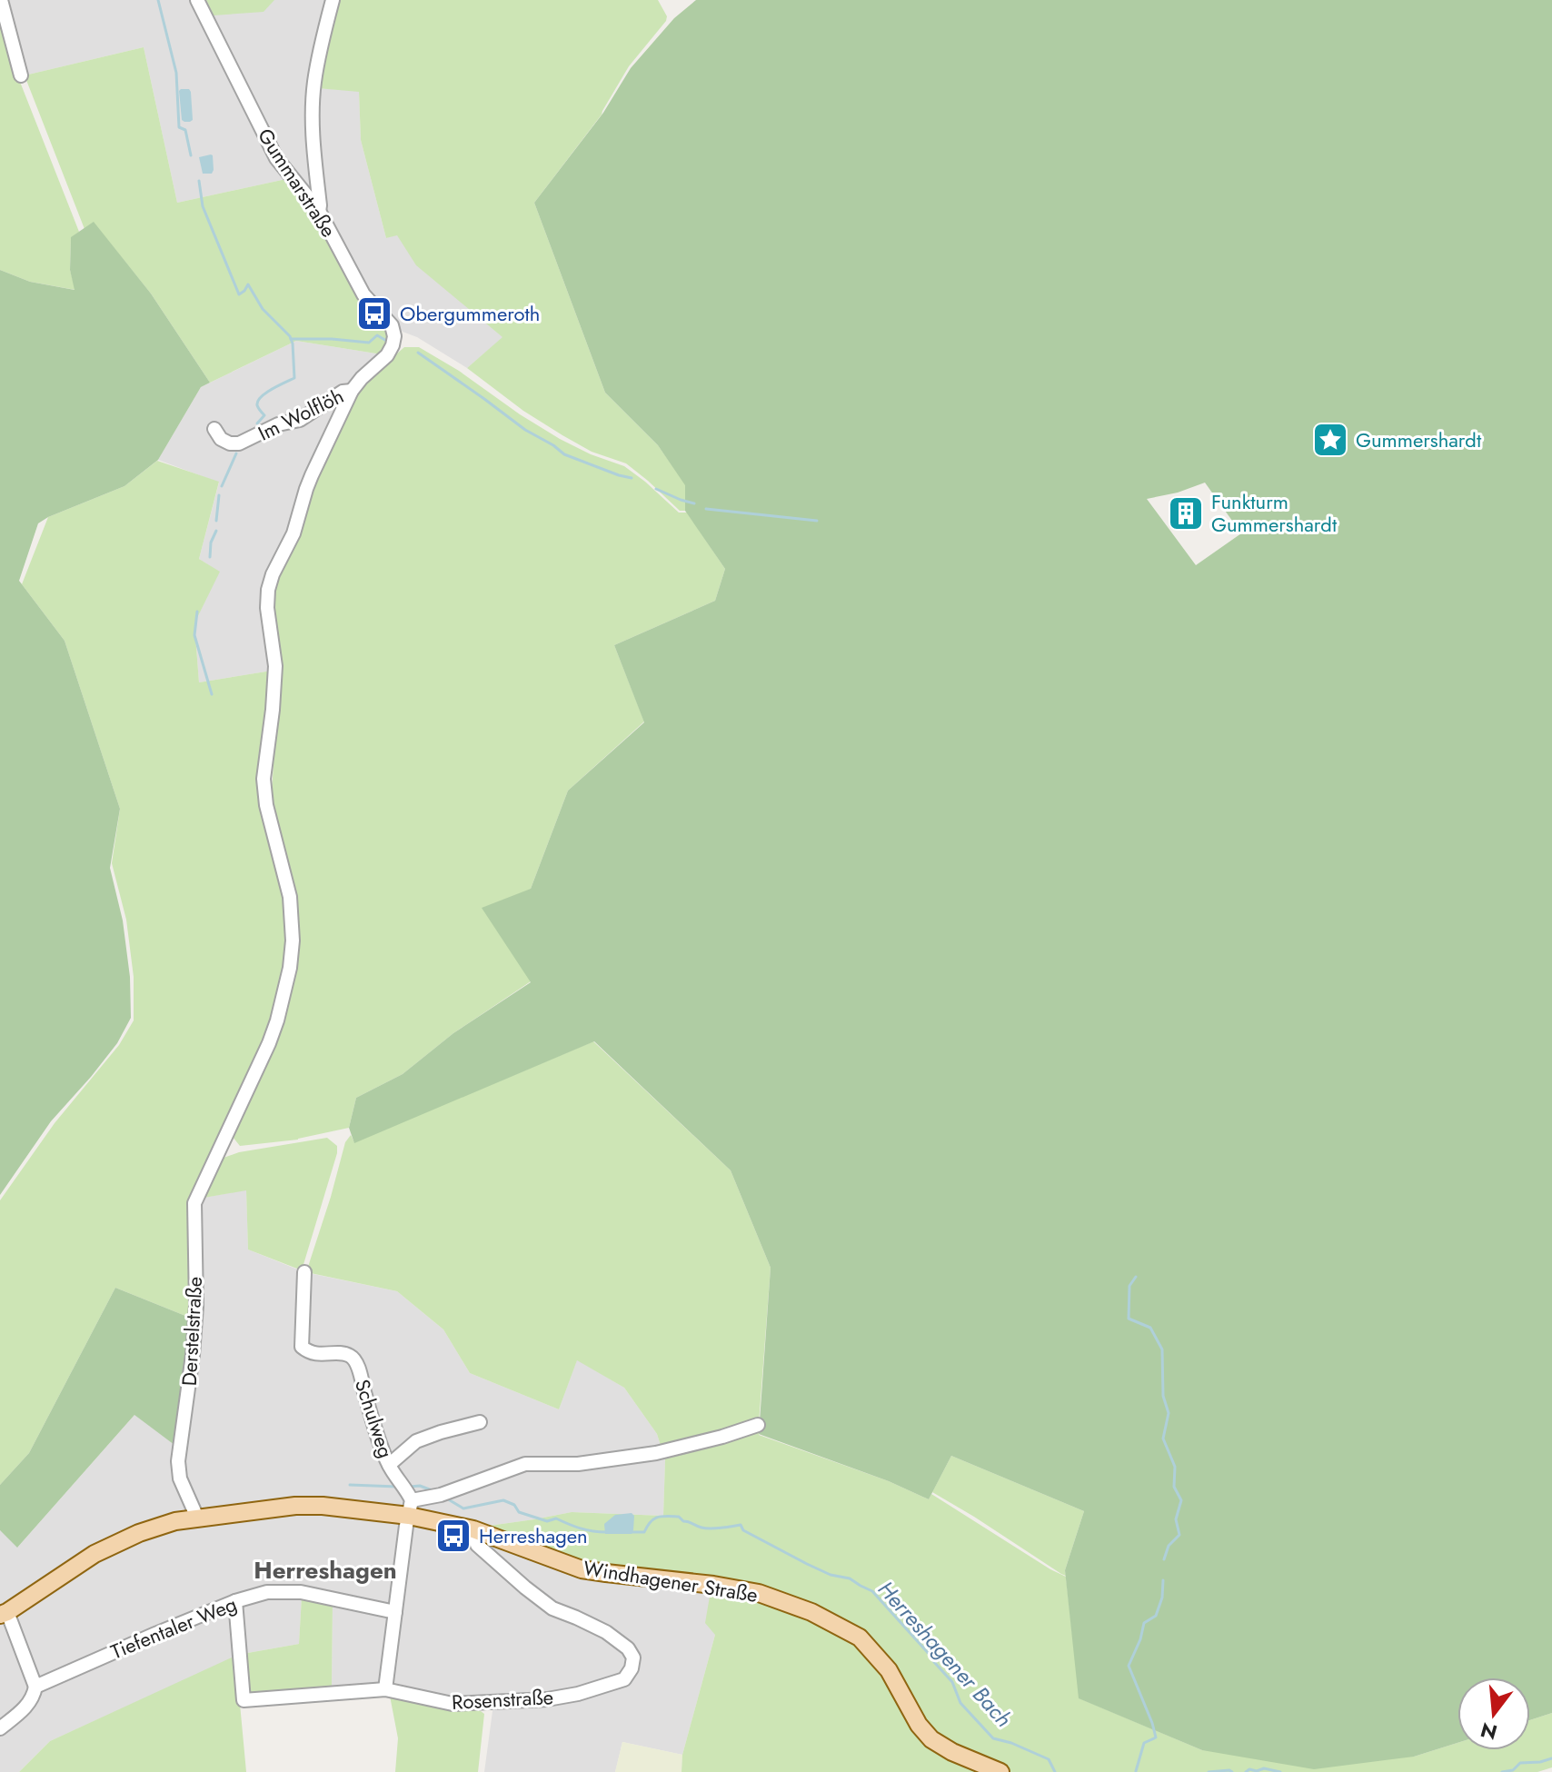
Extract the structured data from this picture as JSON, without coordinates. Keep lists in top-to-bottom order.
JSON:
{
  "streets": {
    "main road": ["Windhagener Straße"],
    "street": [
      "Gummarstraße",
      "Im Wolflöh",
      "Derstelstraße",
      "Schulweg",
      "Tiefentaler Weg",
      "Rosenstraße"
    ]
  },
  "crossings": [
    ["Gummarstraße", "Im Wolflöh"],
    ["Gummarstraße", "Derstelstraße"],
    ["Derstelstraße", "Windhagener Straße"],
    ["Schulweg", "Windhagener Straße"],
    ["Windhagener Straße", "Rosenstraße"],
    ["Tiefentaler Weg", "Rosenstraße"]
  ],
  "districts": ["Herreshagen"],
  "water": ["Herreshagener Bach"],
  "places": {
    "bus stop": ["Obergummeroth", "Herreshagen"],
    "place": ["Gummershardt"],
    "building": ["Funkturm Gummershardt"]
  },
  "north": "bottom"
}
